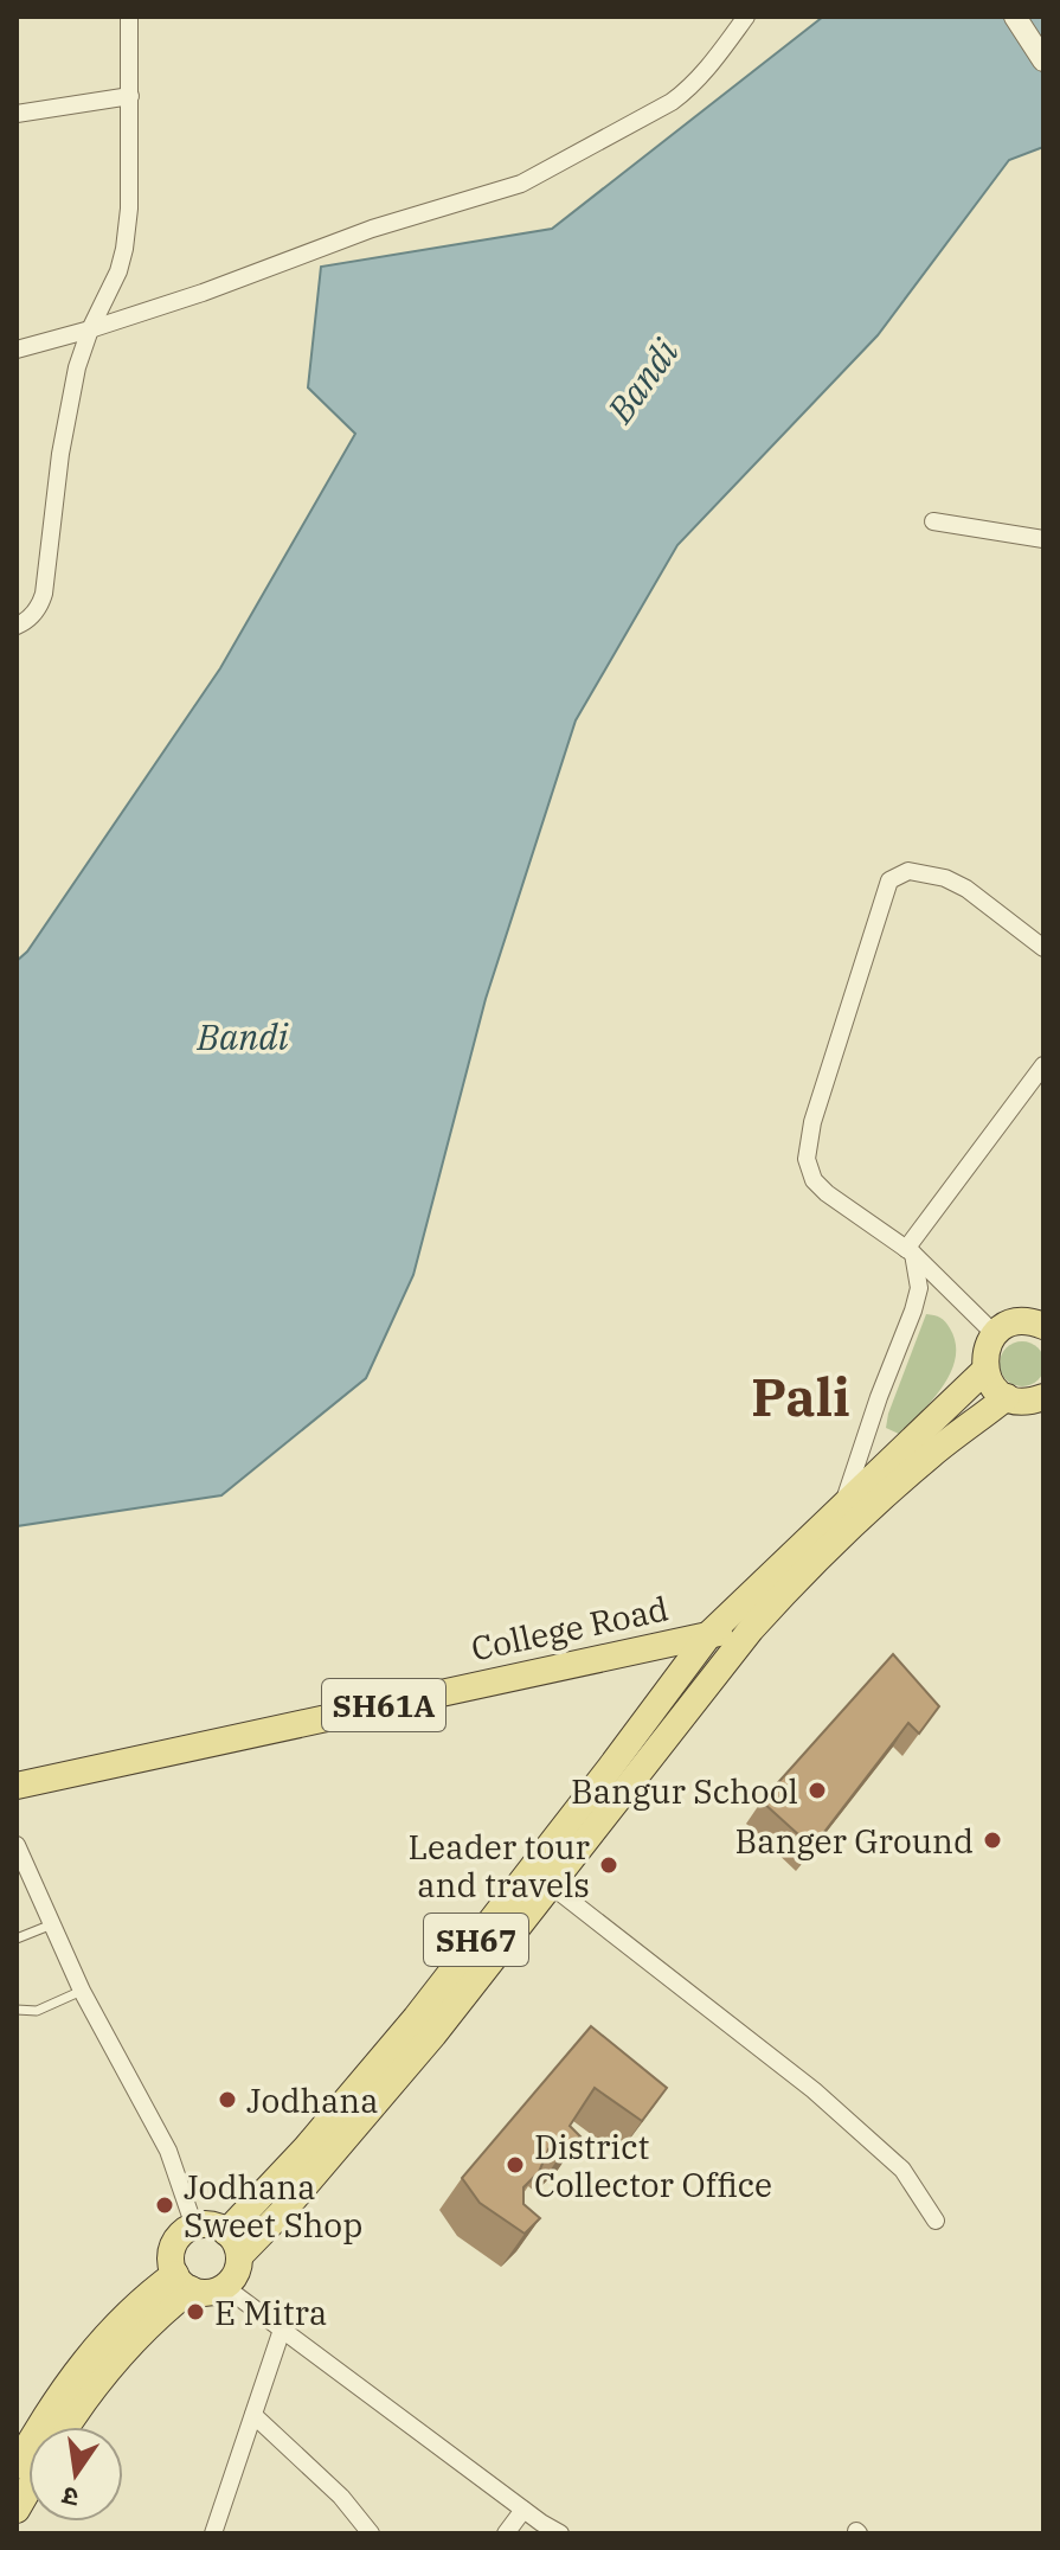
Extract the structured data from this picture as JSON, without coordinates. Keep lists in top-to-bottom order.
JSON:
{
  "streets": {
    "main road": ["College Road", "SH61A", "SH67"]
  },
  "crossings": [
    ["College Road", "SH67"]
  ],
  "districts": ["Pali"],
  "water": ["Bandi"],
  "places": [
    "Bangur School",
    "Banger Ground",
    "Leader tour and travels",
    "Jodhana",
    "District Collector Office",
    "Jodhana Sweet Shop",
    "E Mitra"
  ],
  "north": "bottom"
}
